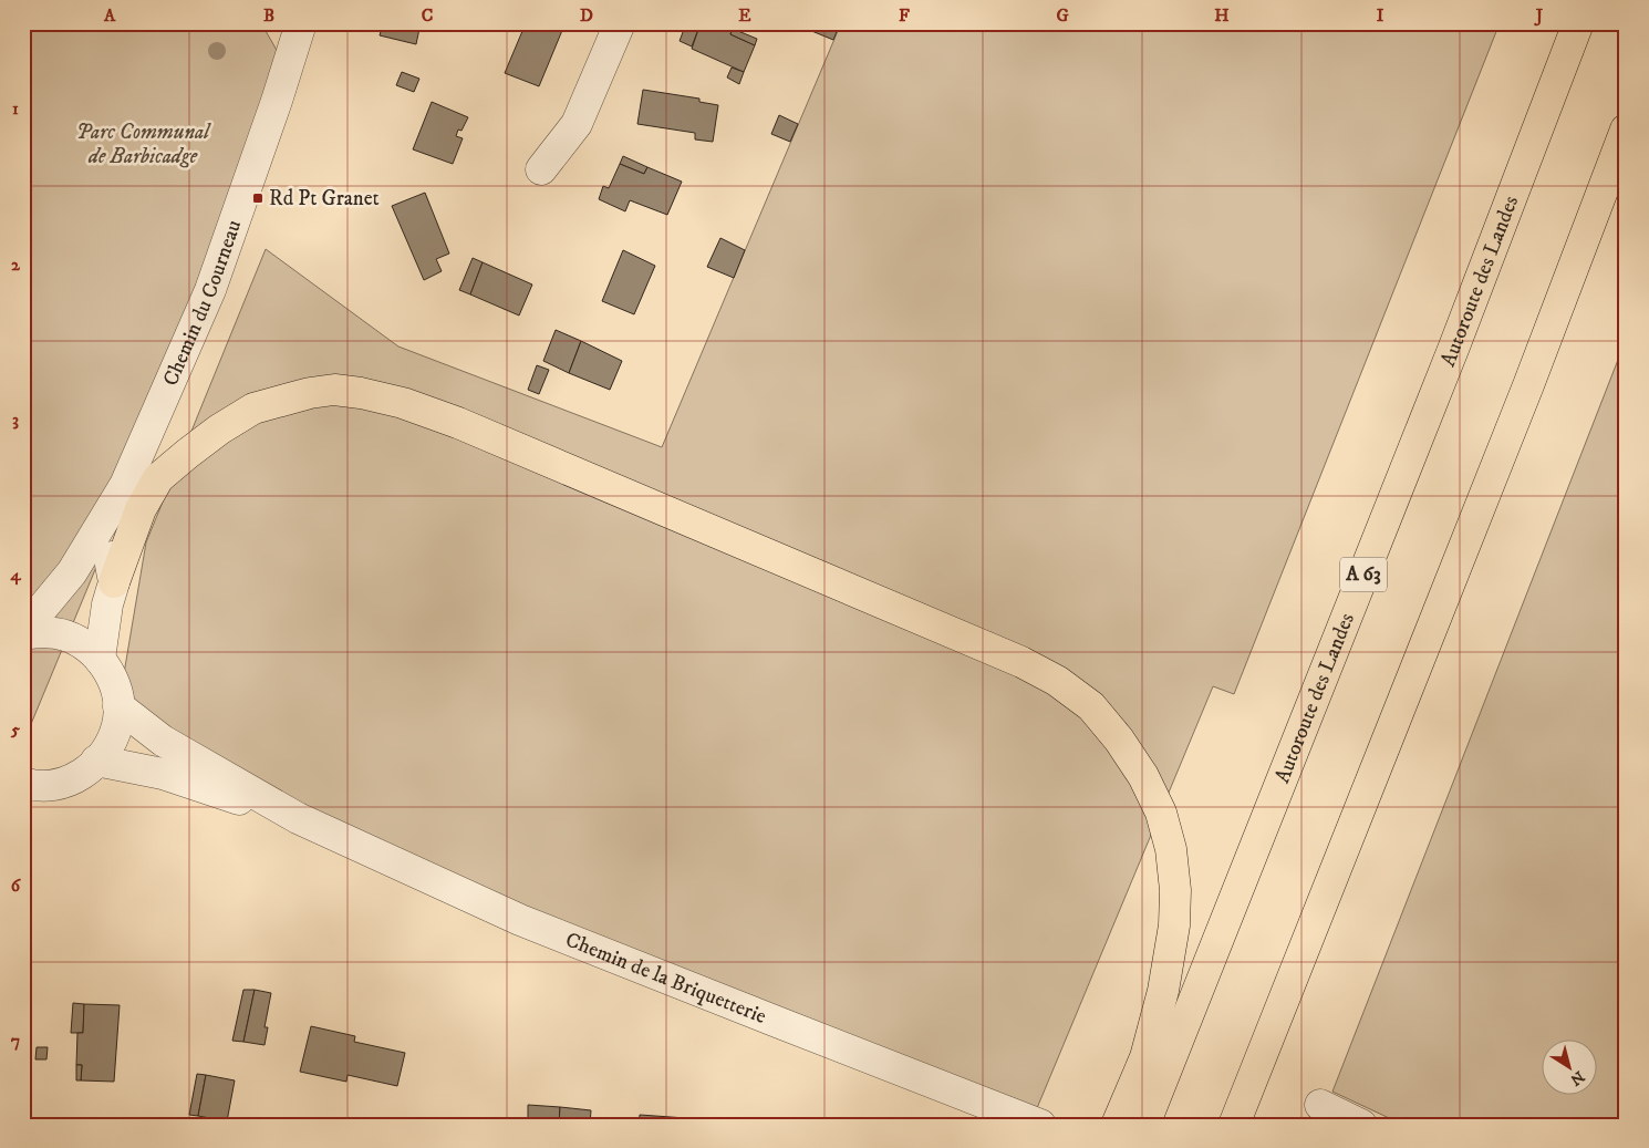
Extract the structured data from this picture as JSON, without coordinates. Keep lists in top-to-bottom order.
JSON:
{
  "streets": {
    "highway": ["Autoroute des Landes", "A 63"],
    "street": ["Chemin du Courneau", "Chemin de la Briquetterie"]
  },
  "parks": ["Parc Communal de Barbicadge"],
  "places": {
    "transit": ["Rd Pt Granet"]
  },
  "north": "bottom right",
  "grid": {
    "columns": [
      "A",
      "B",
      "C",
      "D",
      "E",
      "F",
      "G",
      "H",
      "I",
      "J"
    ],
    "rows": [
      "1",
      "2",
      "3",
      "4",
      "5",
      "6",
      "7"
    ]
  }
}
